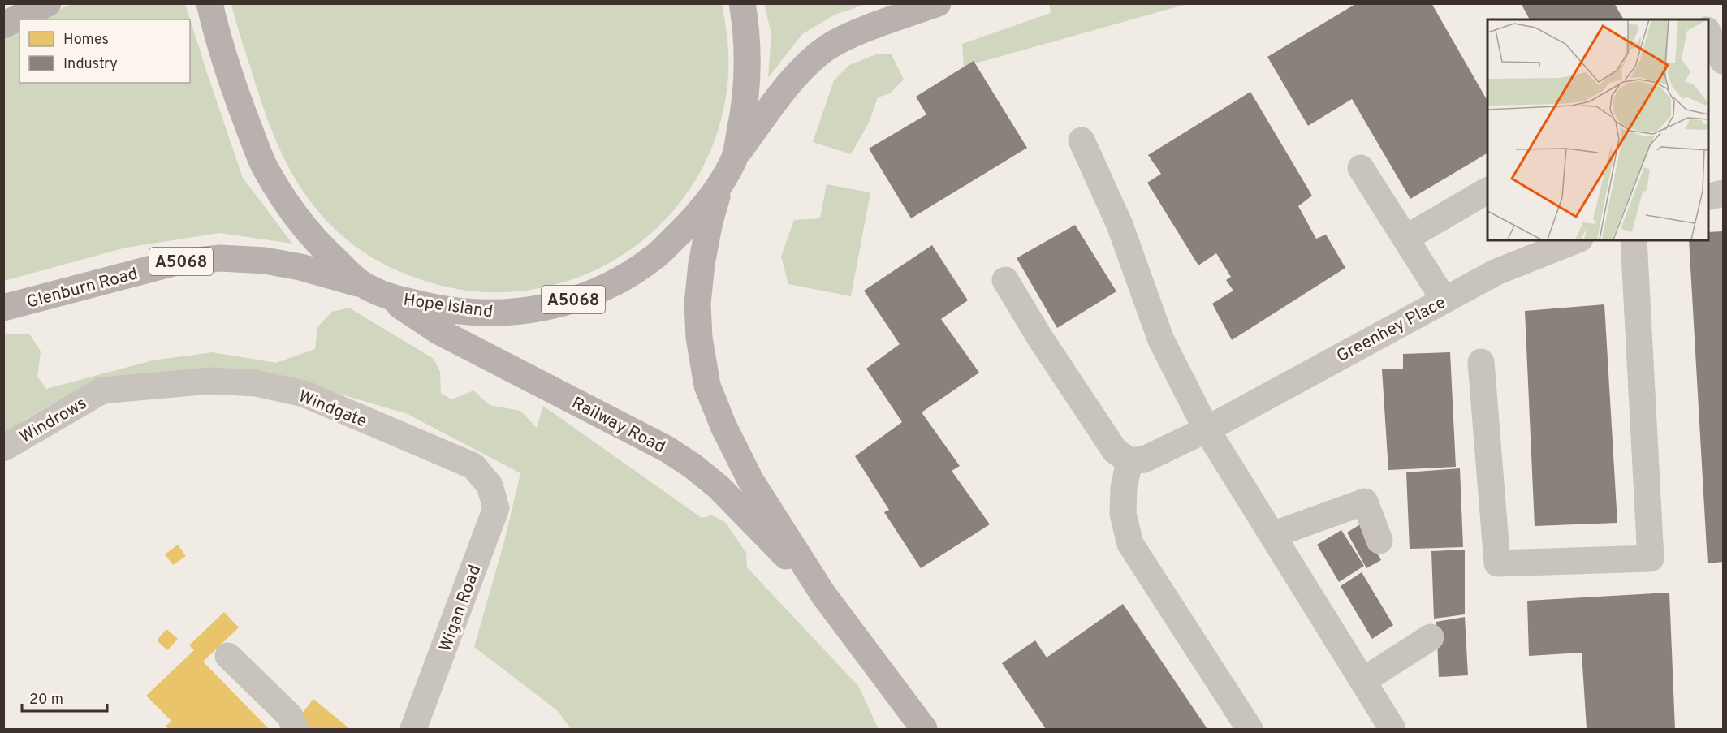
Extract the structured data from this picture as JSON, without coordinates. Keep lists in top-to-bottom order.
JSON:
{
  "streets": {
    "main road": [
      "A5068",
      "Glenburn Road",
      "Hope Island",
      "Railway Road"
    ],
    "street": [
      "Greenhey Place",
      "Windgate",
      "Windrows",
      "Wigan Road"
    ]
  },
  "crossings": [
    ["A5068", "Hope Island"],
    ["Glenburn Road", "Hope Island"],
    ["Glenburn Road", "Railway Road"],
    ["Hope Island", "Railway Road"],
    ["Windgate", "Windrows"],
    ["Windgate", "Wigan Road"]
  ],
  "legend": ["Homes", "Industry"],
  "scale_bar": "20 m"
}
